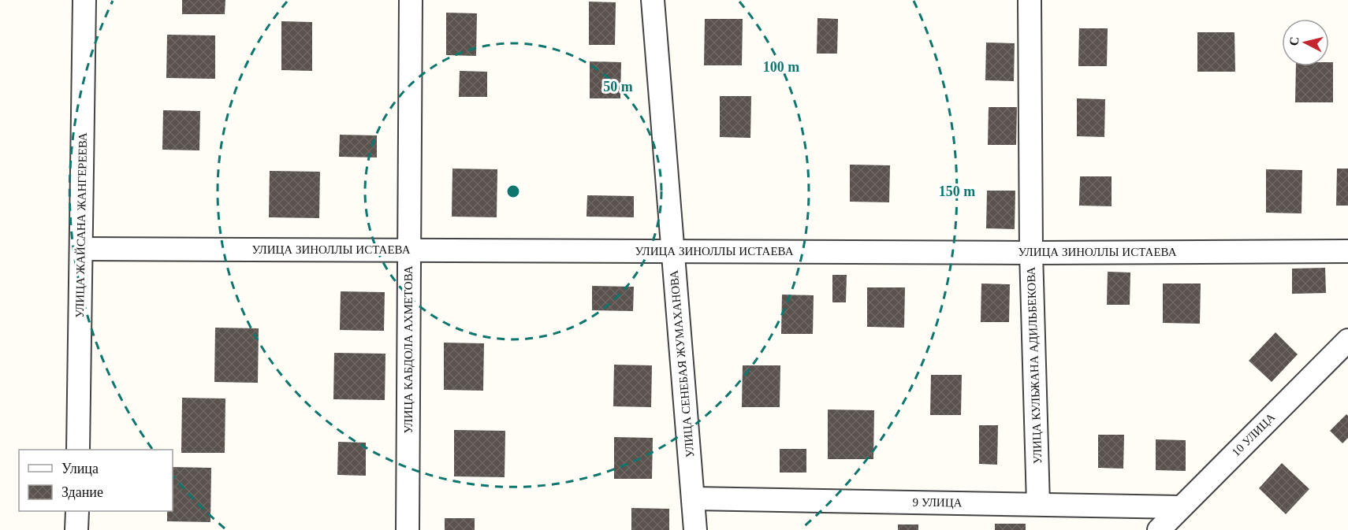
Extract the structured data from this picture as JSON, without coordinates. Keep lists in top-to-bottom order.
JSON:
{
  "streets": {
    "street": [
      "УЛИЦА ЖАЙСАНА ЖАНГЕРЕЕВА",
      "УЛИЦА ЗИНОЛЛЫ ИСТАЕВА",
      "УЛИЦА КАБДОЛА АХМЕТОВА",
      "УЛИЦА СЕНЕБАЯ ЖУМАХАНОВА",
      "УЛИЦА КУЛЬЖАНА АДИЛЬБЕКОВА",
      "10 УЛИЦА",
      "9 УЛИЦА"
    ]
  },
  "crossings": [
    ["УЛИЦА ЖАЙСАНА ЖАНГЕРЕЕВА", "УЛИЦА ЗИНОЛЛЫ ИСТАЕВА"],
    ["УЛИЦА ЗИНОЛЛЫ ИСТАЕВА", "УЛИЦА КАБДОЛА АХМЕТОВА"],
    ["УЛИЦА ЗИНОЛЛЫ ИСТАЕВА", "УЛИЦА СЕНЕБАЯ ЖУМАХАНОВА"],
    ["УЛИЦА ЗИНОЛЛЫ ИСТАЕВА", "УЛИЦА КУЛЬЖАНА АДИЛЬБЕКОВА"],
    ["УЛИЦА СЕНЕБАЯ ЖУМАХАНОВА", "9 УЛИЦА"],
    ["УЛИЦА КУЛЬЖАНА АДИЛЬБЕКОВА", "9 УЛИЦА"],
    ["10 УЛИЦА", "9 УЛИЦА"]
  ],
  "legend": ["Улица", "Здание"],
  "north": "left",
  "rings": ["100 m", "50 m", "150 m"]
}
